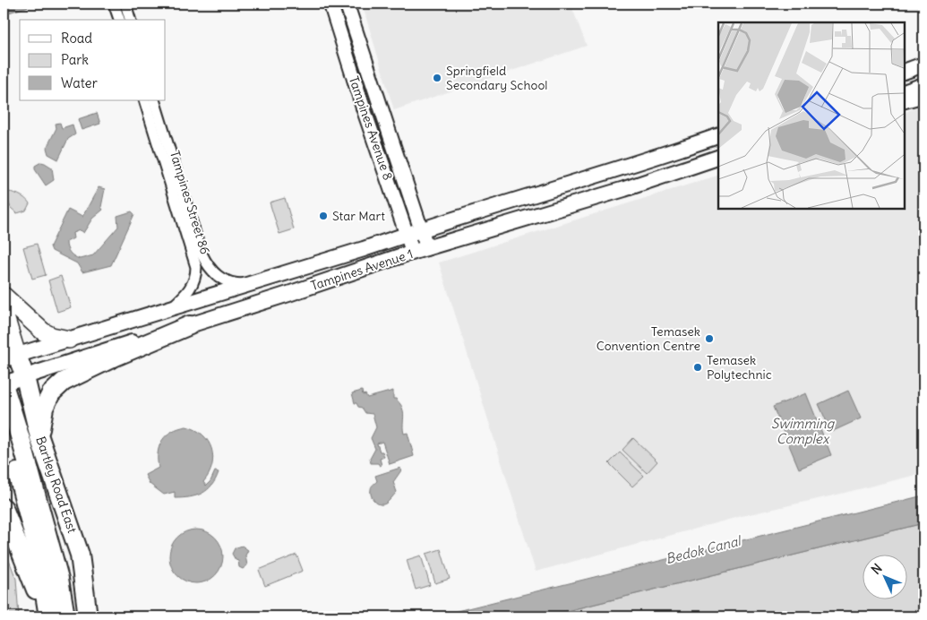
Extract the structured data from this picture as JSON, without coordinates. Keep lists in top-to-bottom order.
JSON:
{
  "streets": {
    "highway": ["Bartley Road East"],
    "main road": ["Tampines Avenue 1"],
    "street": ["Tampines Avenue 8", "Tampines Street 86"]
  },
  "crossings": [
    ["Tampines Avenue 8", "Tampines Avenue 1"],
    ["Tampines Street 86", "Tampines Avenue 1"],
    ["Tampines Avenue 1", "Bartley Road East"]
  ],
  "water": ["Swimming Complex", "Bedok Canal"],
  "places": [
    "Springfield Secondary School",
    "Star Mart",
    "Temasek Convention Centre",
    "Temasek Polytechnic"
  ],
  "legend": ["Road", "Park", "Water"],
  "north": "top left"
}
